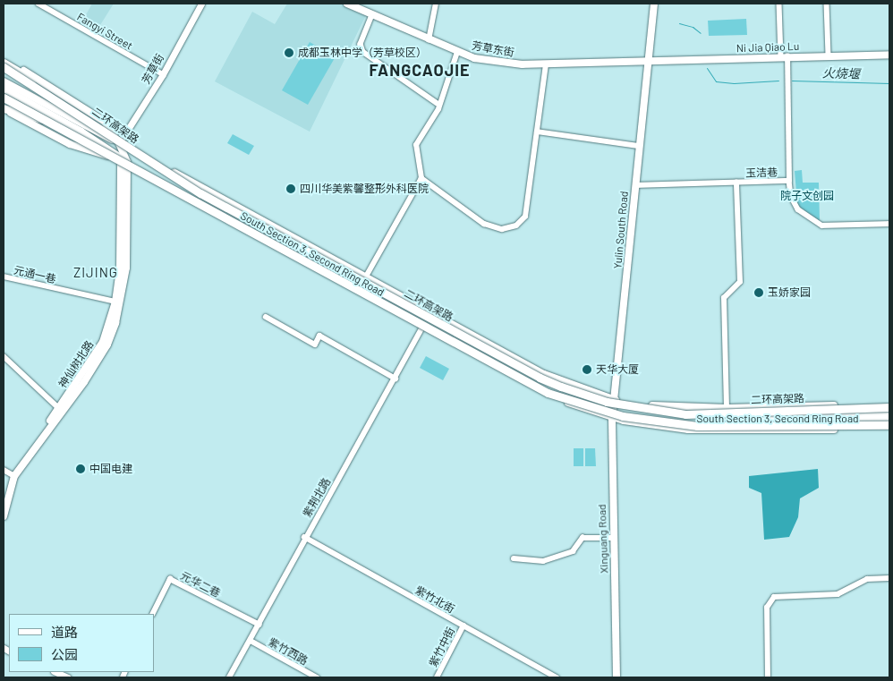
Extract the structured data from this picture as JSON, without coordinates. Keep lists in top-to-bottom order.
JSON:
{
  "streets": {
    "highway": ["二环高架路"],
    "main road": [
      "Ni Jia Qiao Lu",
      "芳草东街",
      "Yulin South Road",
      "South Section 3, Second Ring Road",
      "神仙树北路",
      "Xinguang Road"
    ],
    "street": [
      "Fangyi Street",
      "芳草街",
      "玉洁巷",
      "元通一巷",
      "紫荆北路",
      "元华二巷",
      "紫竹北街",
      "紫竹中街",
      "紫竹西路"
    ]
  },
  "crossings": [
    ["Fangyi Street", "芳草街"],
    ["Ni Jia Qiao Lu", "芳草东街"],
    ["Ni Jia Qiao Lu", "玉洁巷"],
    ["Ni Jia Qiao Lu", "Yulin South Road"],
    ["芳草东街", "Yulin South Road"],
    ["芳草街", "South Section 3, Second Ring Road"],
    ["芳草街", "神仙树北路"],
    ["二环高架路", "South Section 3, Second Ring Road"],
    ["玉洁巷", "Yulin South Road"],
    ["Yulin South Road", "South Section 3, Second Ring Road"],
    ["Yulin South Road", "Xinguang Road"],
    ["South Section 3, Second Ring Road", "神仙树北路"],
    ["South Section 3, Second Ring Road", "紫荆北路"],
    ["South Section 3, Second Ring Road", "Xinguang Road"],
    ["元通一巷", "神仙树北路"],
    ["紫荆北路", "元华二巷"],
    ["紫荆北路", "紫竹北街"],
    ["紫荆北路", "紫竹西路"],
    ["紫竹北街", "紫竹中街"]
  ],
  "districts": ["FANGCAOJIE", "ZIJING"],
  "water": ["火烧堰"],
  "parks": ["院子文创园"],
  "places": [
    "成都玉林中学（芳草校区）",
    "四川华美紫馨整形外科医院",
    "玉娇家园",
    "天华大厦",
    "中国电建"
  ],
  "legend": ["道路", "公园"]
}
